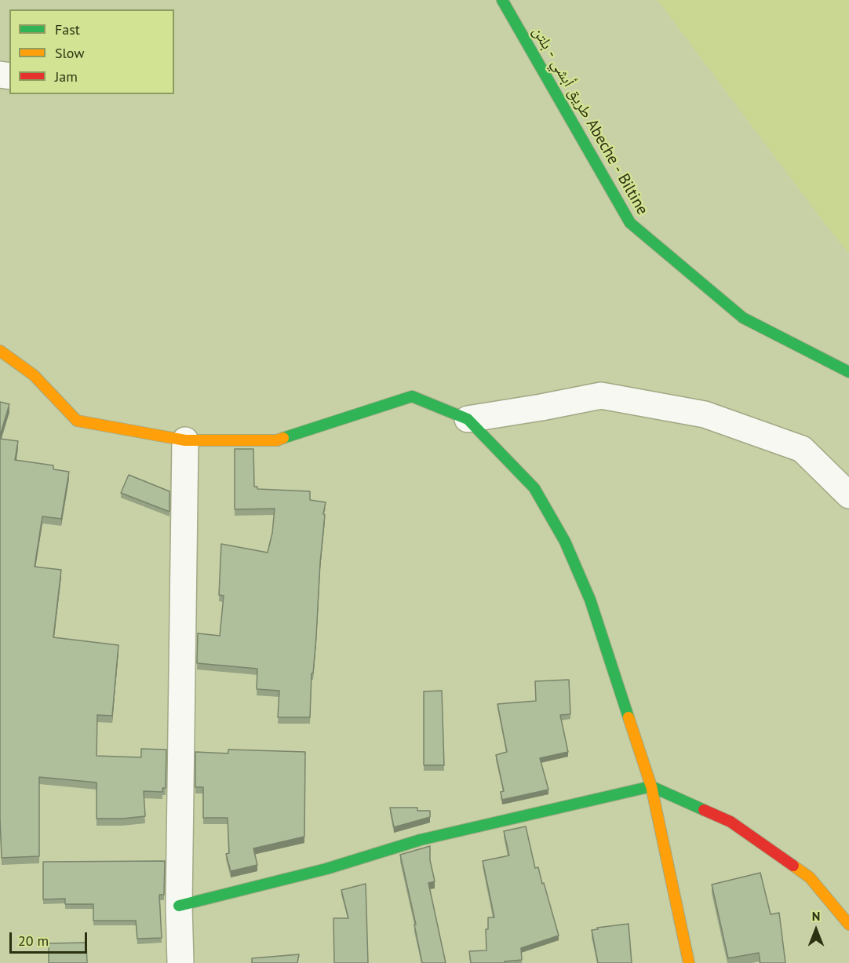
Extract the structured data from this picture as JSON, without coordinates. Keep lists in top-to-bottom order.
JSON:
{
  "streets": {
    "street": ["طريق أبشي - بلتن Abeche - Biltine"]
  },
  "legend": ["Fast", "Slow", "Jam"],
  "scale_bar": "20 m",
  "north": "top"
}
